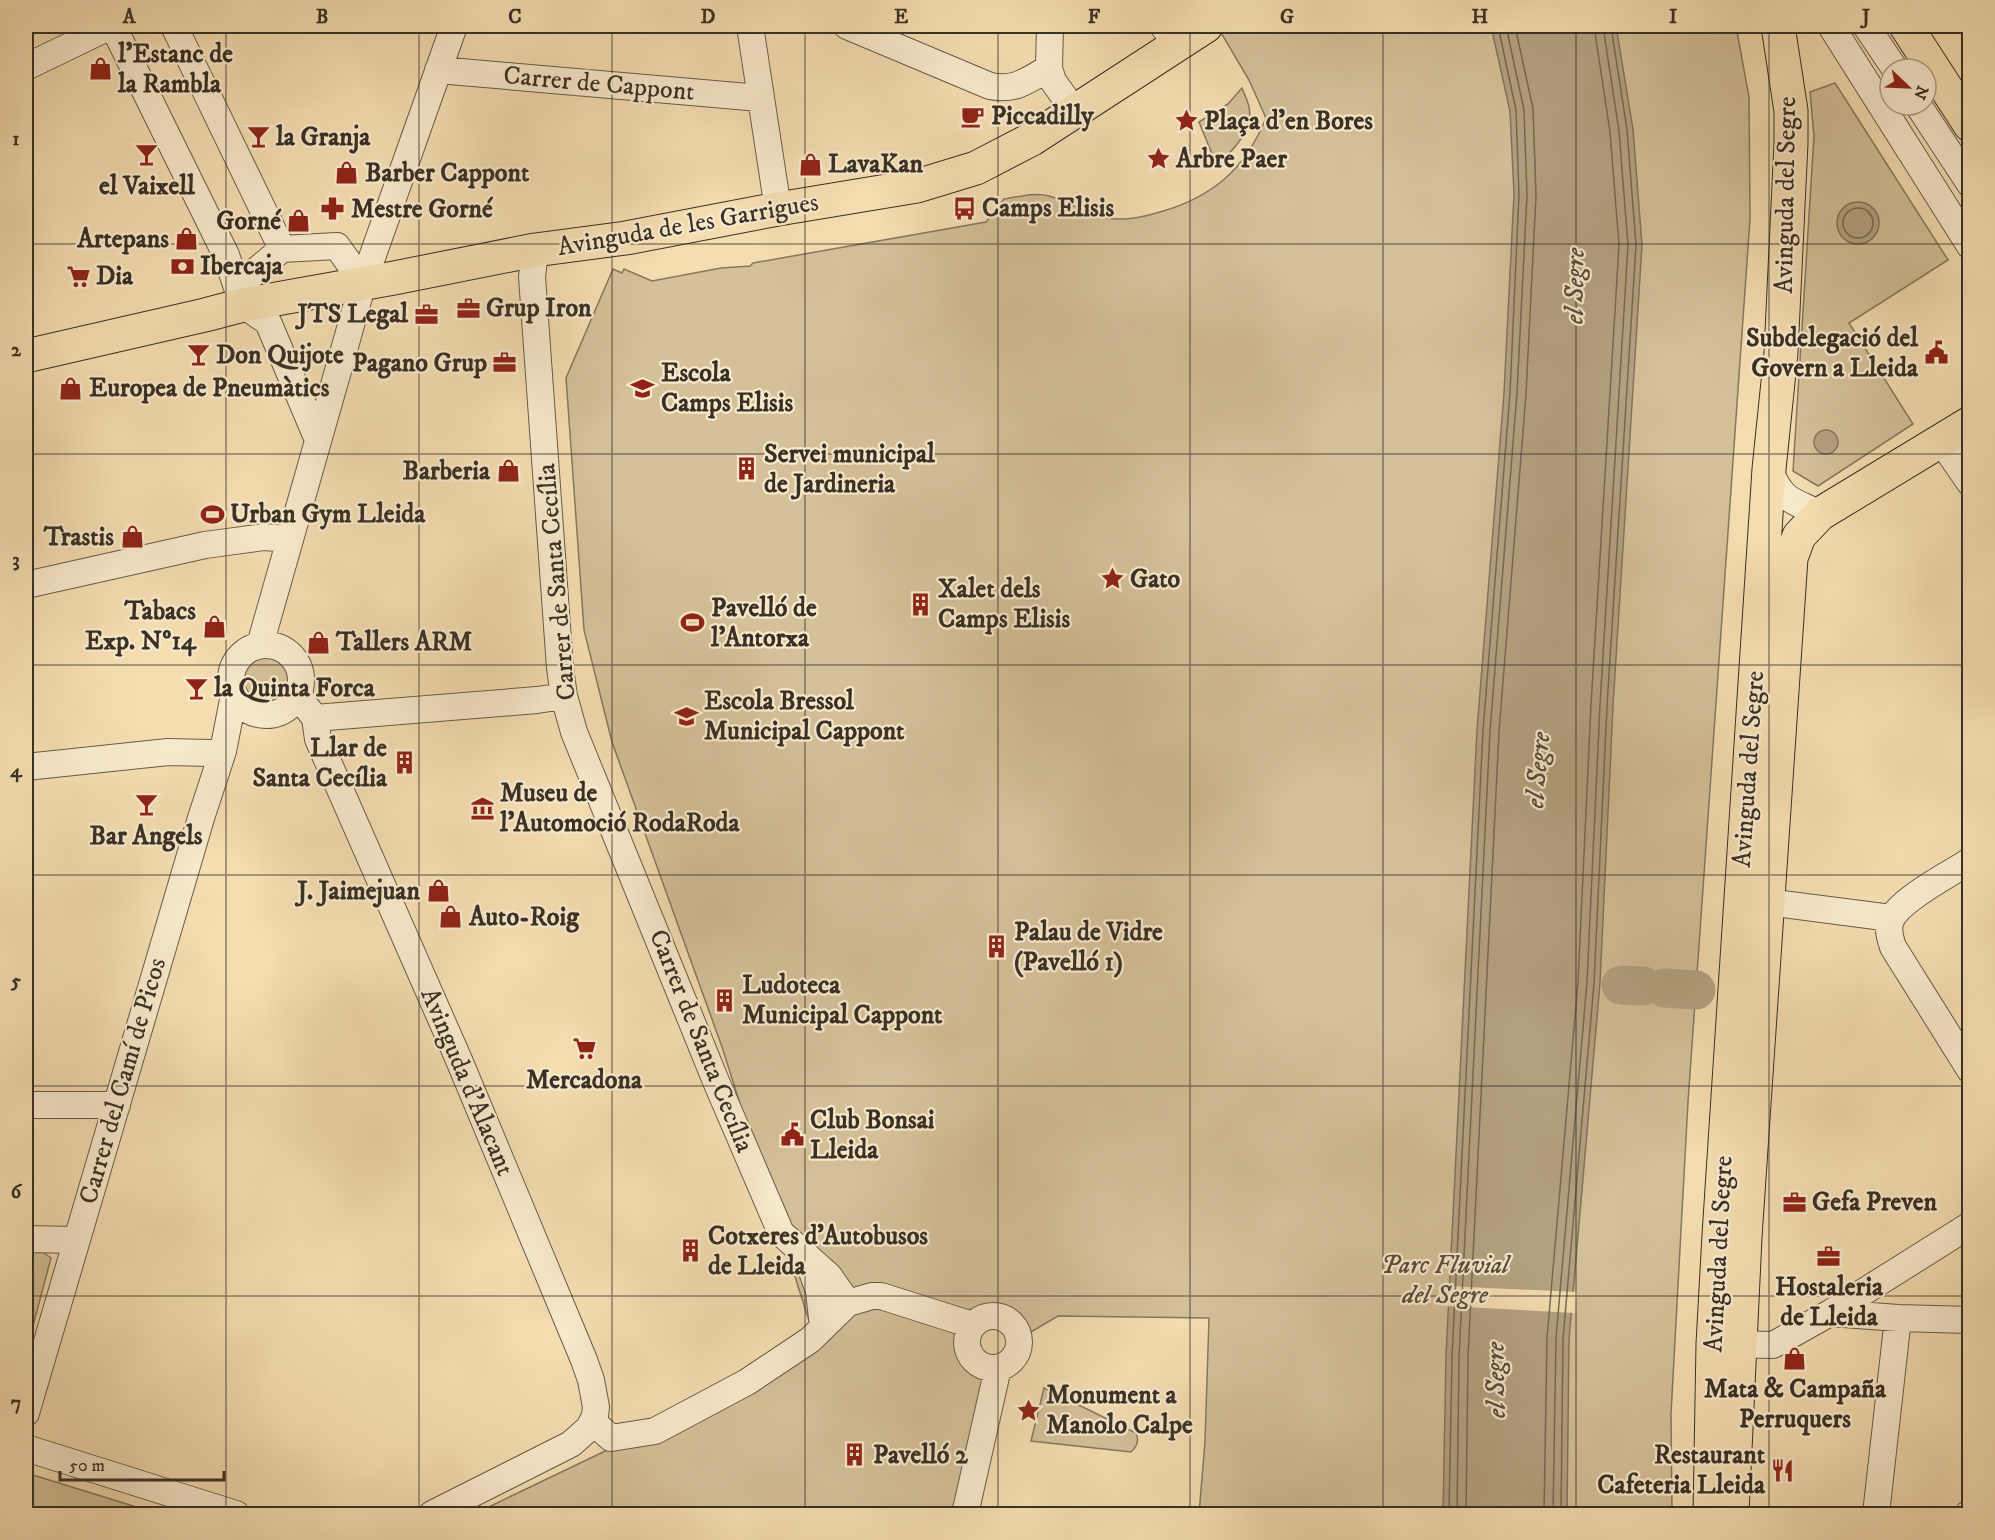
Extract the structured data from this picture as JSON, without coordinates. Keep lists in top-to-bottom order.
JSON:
{
  "streets": {
    "main road": ["Avinguda del Segre", "Avinguda de les Garrigues"],
    "street": [
      "Carrer de Cappont",
      "Carrer de Santa Cecília",
      "Carrer del Camí de Picos",
      "Avinguda d'Alacant"
    ]
  },
  "crossings": [
    ["Avinguda de les Garrigues", "Carrer de Santa Cecília"],
    ["Carrer del Camí de Picos", "Avinguda d'Alacant"]
  ],
  "water": ["el Segre"],
  "parks": ["Parc Fluvial del Segre"],
  "places": {
    "shop": [
      "l'Estanc de la Rambla",
      "LavaKan",
      "Barber Cappont",
      "Gorné",
      "Artepans",
      "Europea de Pneumàtics",
      "Barberia",
      "Trastis",
      "Tabacs Exp. Nº14",
      "Tallers ARM",
      "J. Jaimejuan",
      "Auto-Roig",
      "Mata & Campaña Perruquers"
    ],
    "cafe": ["Piccadilly"],
    "place": [
      "Plaça d'en Bores",
      "Arbre Paer",
      "Gato",
      "Monument a Manolo Calpe"
    ],
    "bar": [
      "la Granja",
      "el Vaixell",
      "Don Quijote",
      "la Quinta Forca",
      "Bar Angels"
    ],
    "bus stop": ["Camps Elisis"],
    "pharmacy": ["Mestre Gorné"],
    "bank": ["Ibercaja"],
    "supermarket": ["Dia", "Mercadona"],
    "office": [
      "Grup Iron",
      "JTS Legal",
      "Pagano Grup",
      "Gefa Preven",
      "Hostaleria de Lleida"
    ],
    "public building": ["Subdelegació del Govern a Lleida", "Club Bonsai Lleida"],
    "school or university": ["Escola Camps Elisis", "Escola Bressol Municipal Cappont"],
    "building": [
      "Servei municipal de Jardineria",
      "Xalet dels Camps Elisis",
      "Llar de Santa Cecília",
      "Palau de Vidre (Pavelló 1)",
      "Ludoteca Municipal Cappont",
      "Cotxeres d'Autobusos de Lleida",
      "Pavelló 2"
    ],
    "sports": ["Urban Gym Lleida", "Pavelló de l'Antorxa"],
    "museum": ["Museu de l'Automoció RodaRoda"],
    "restaurant": ["Restaurant Cafeteria Lleida"]
  },
  "scale_bar": "50 m",
  "north": "bottom right",
  "grid": {
    "columns": [
      "A",
      "B",
      "C",
      "D",
      "E",
      "F",
      "G",
      "H",
      "I",
      "J"
    ],
    "rows": [
      "1",
      "2",
      "3",
      "4",
      "5",
      "6",
      "7"
    ]
  }
}
